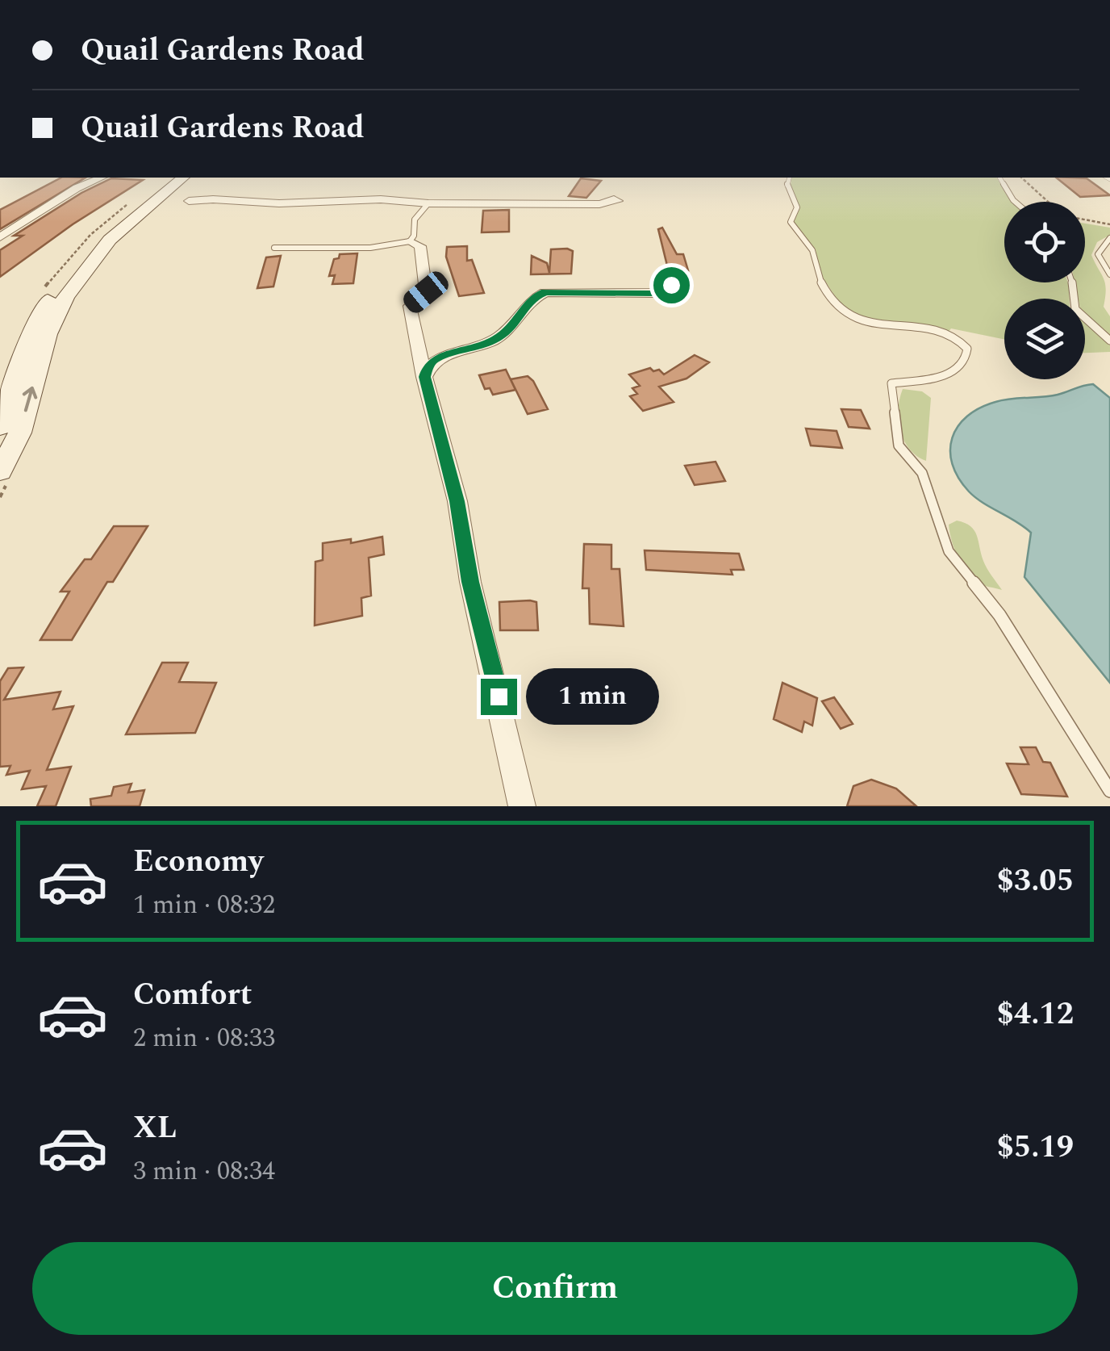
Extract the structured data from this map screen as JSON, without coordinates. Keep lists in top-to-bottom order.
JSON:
{
  "page": {
    "banner": ["Quail Gardens Road", "Quail Gardens Road"],
    "bubble": "1 min",
    "list": [
      {
        "name": "Economy",
        "note": "1 min · 08:32",
        "value": "$3.05"
      },
      {
        "name": "Comfort",
        "note": "2 min · 08:33",
        "value": "$4.12"
      },
      {
        "name": "XL",
        "note": "3 min · 08:34",
        "value": "$5.19"
      }
    ],
    "buttons": "Confirm"
  }
}
